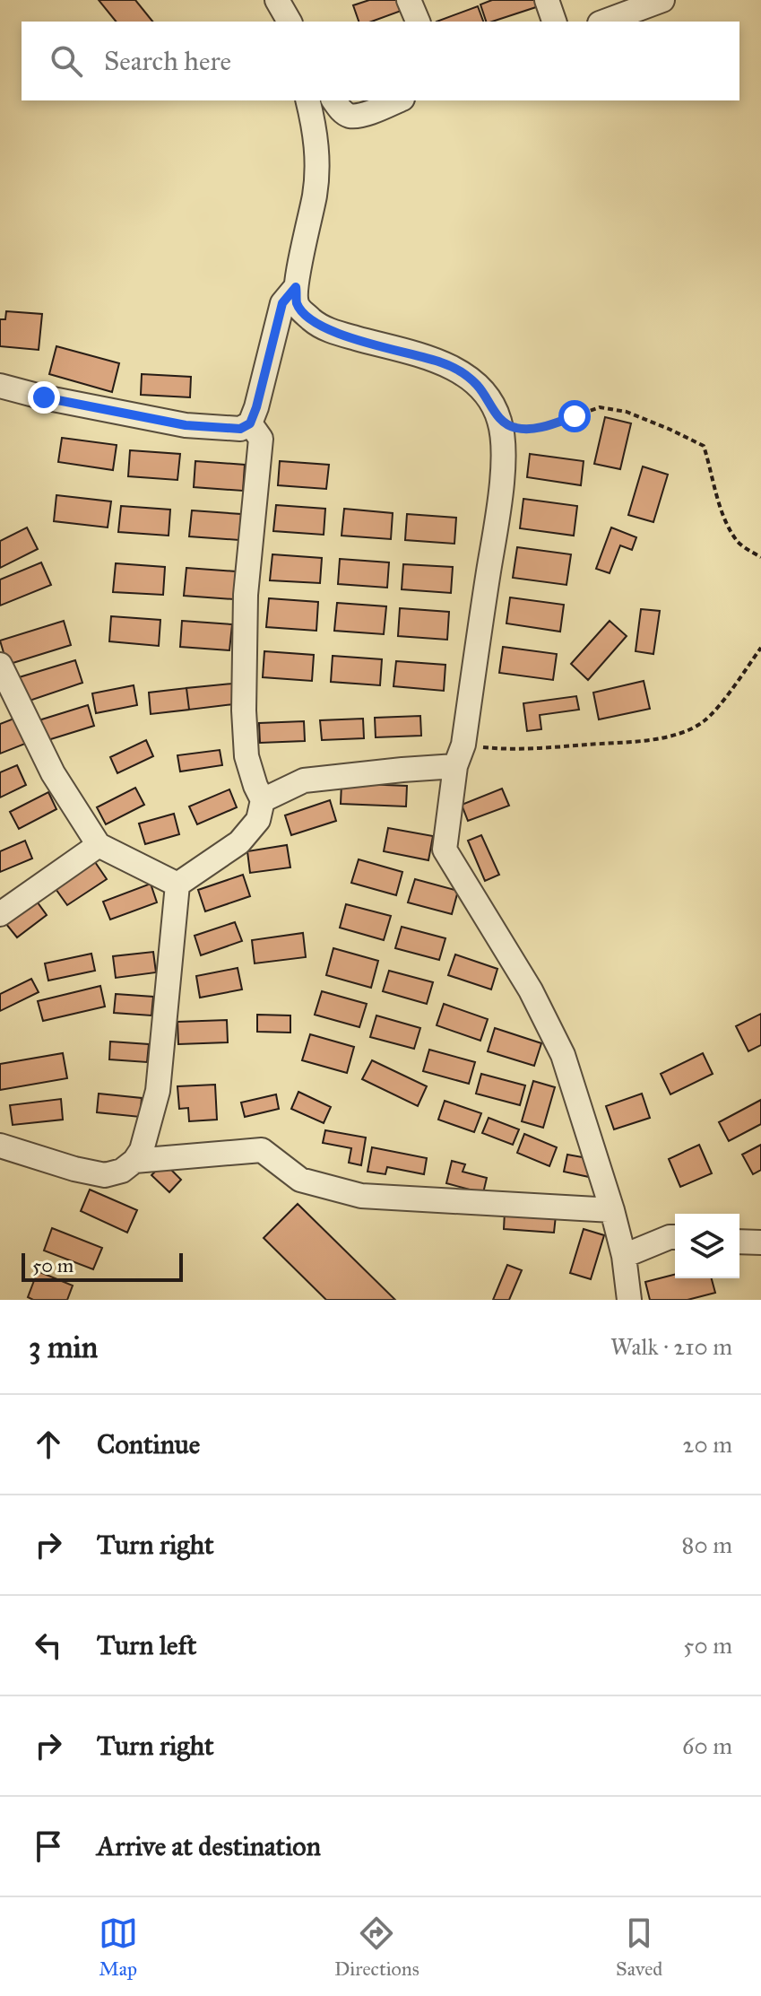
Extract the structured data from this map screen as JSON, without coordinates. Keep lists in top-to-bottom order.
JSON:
{
  "scale_bar": "50 m",
  "page": {
    "search": "Search here",
    "scale": "50 m",
    "heading": ["3 min", "Walk · 210 m"],
    "list": [
      ["Continue", "20 m"],
      ["Turn right", "80 m"],
      ["Turn left", "50 m"],
      ["Turn right", "60 m"],
      "Arrive at destination"
    ],
    "nav": ["Map", "Directions", "Saved"]
  }
}
